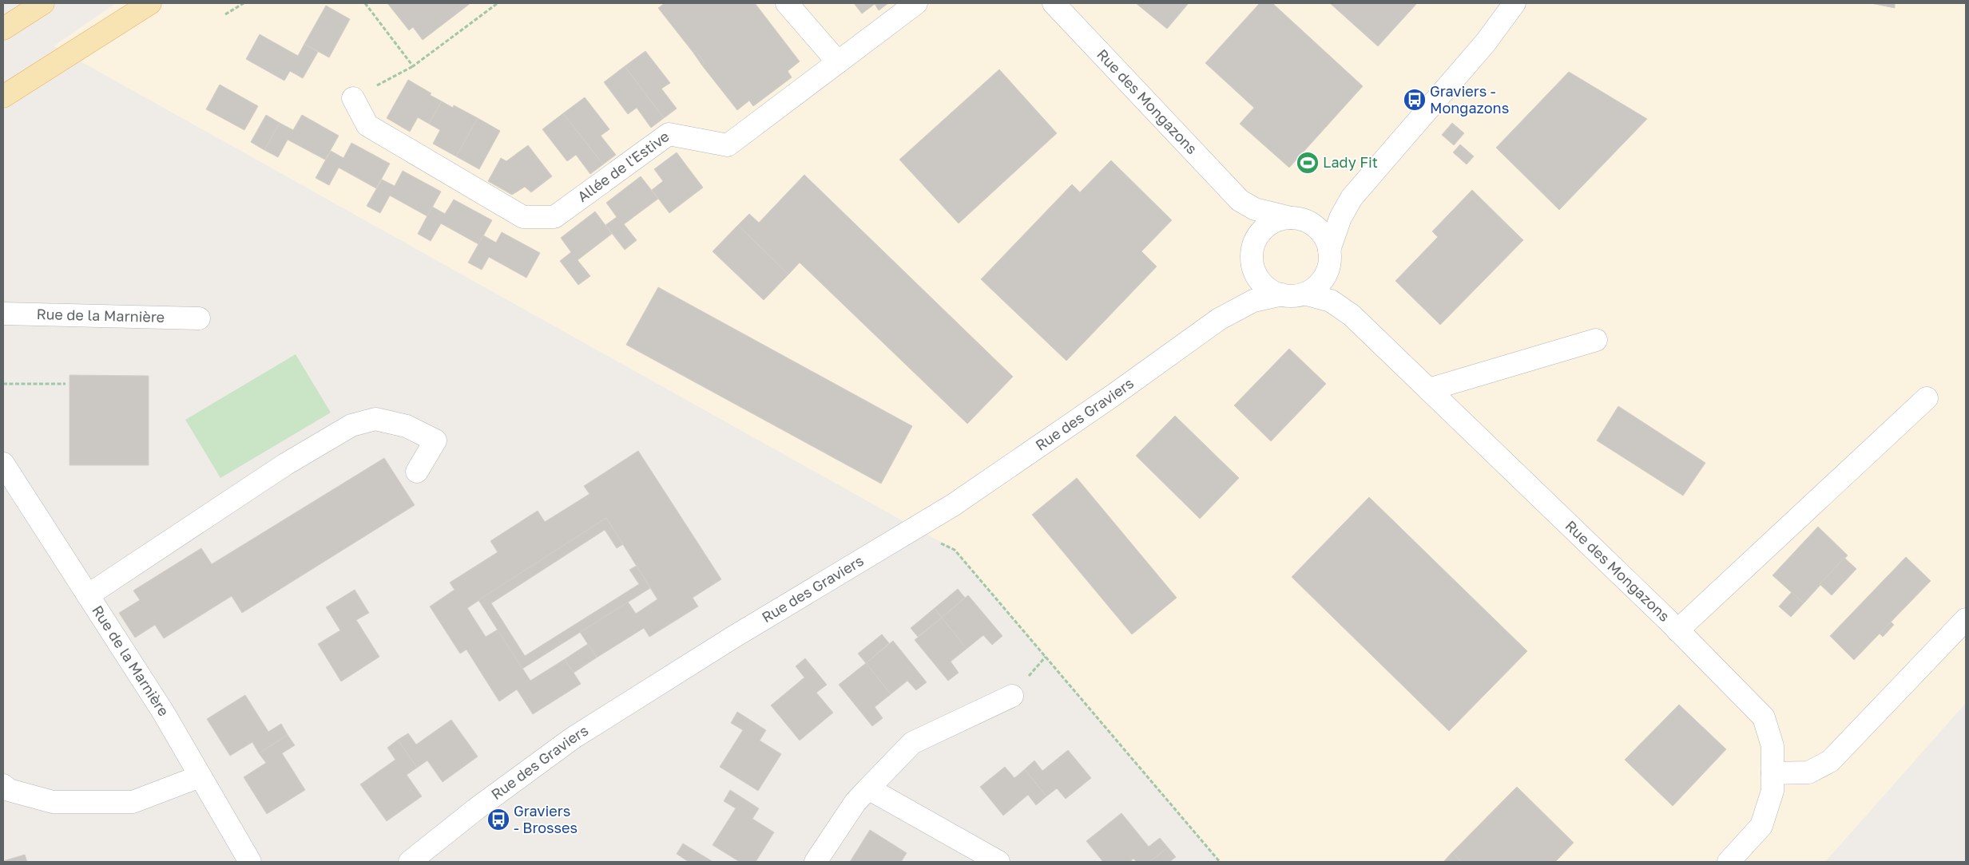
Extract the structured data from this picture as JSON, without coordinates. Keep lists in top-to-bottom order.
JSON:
{
  "streets": {
    "street": [
      "Rue des Mongazons",
      "Allée de l'Estive",
      "Rue de la Marnière",
      "Rue des Graviers"
    ]
  },
  "crossings": [
    ["Rue des Mongazons", "Rue des Graviers"]
  ],
  "places": {
    "bus stop": ["Graviers - Mongazons", "Graviers - Brosses"],
    "sports": ["Lady Fit"]
  }
}
